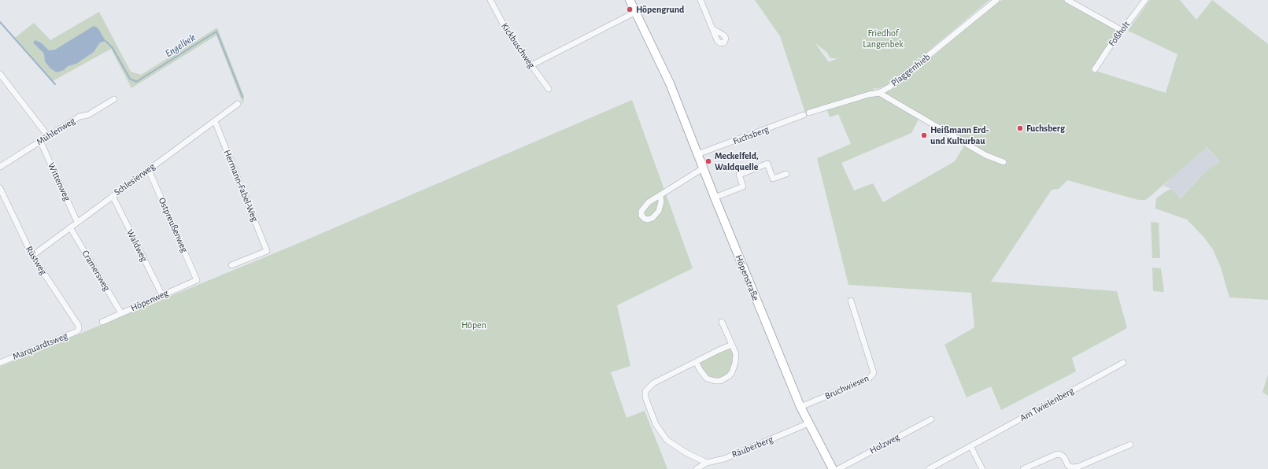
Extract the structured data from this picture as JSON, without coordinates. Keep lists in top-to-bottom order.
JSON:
{
  "streets": {
    "main road": ["Höpenstraße"],
    "street": [
      "Foßholt",
      "Kickbuschweg",
      "Plaggenhieb",
      "Mühlenweg",
      "Fuchsberg",
      "Schlesierweg",
      "Wittenweg",
      "Hermann-Fabel-Weg",
      "Ostpreußenweg",
      "Waldweg",
      "Rüstweg",
      "Cramersweg",
      "Höpenweg",
      "Marquardtsweg",
      "Bruchwiesen",
      "Am Twielenberg",
      "Holzweg",
      "Räuberberg"
    ]
  },
  "crossings": [
    ["Mühlenweg", "Wittenweg"],
    ["Fuchsberg", "Höpenstraße"],
    ["Schlesierweg", "Wittenweg"],
    ["Schlesierweg", "Hermann-Fabel-Weg"],
    ["Schlesierweg", "Ostpreußenweg"],
    ["Schlesierweg", "Waldweg"],
    ["Schlesierweg", "Rüstweg"],
    ["Schlesierweg", "Cramersweg"],
    ["Ostpreußenweg", "Höpenweg"],
    ["Waldweg", "Höpenweg"],
    ["Rüstweg", "Marquardtsweg"],
    ["Cramersweg", "Höpenweg"],
    ["Höpenstraße", "Bruchwiesen"],
    ["Höpenstraße", "Räuberberg"]
  ],
  "water": ["Engelbek"],
  "parks": ["Friedhof Langenbek", "Höpen"],
  "places": [
    "Höpengrund",
    "Fuchsberg",
    "Heißmann Erd- und Kulturbau",
    "Meckelfeld, Waldquelle"
  ]
}
